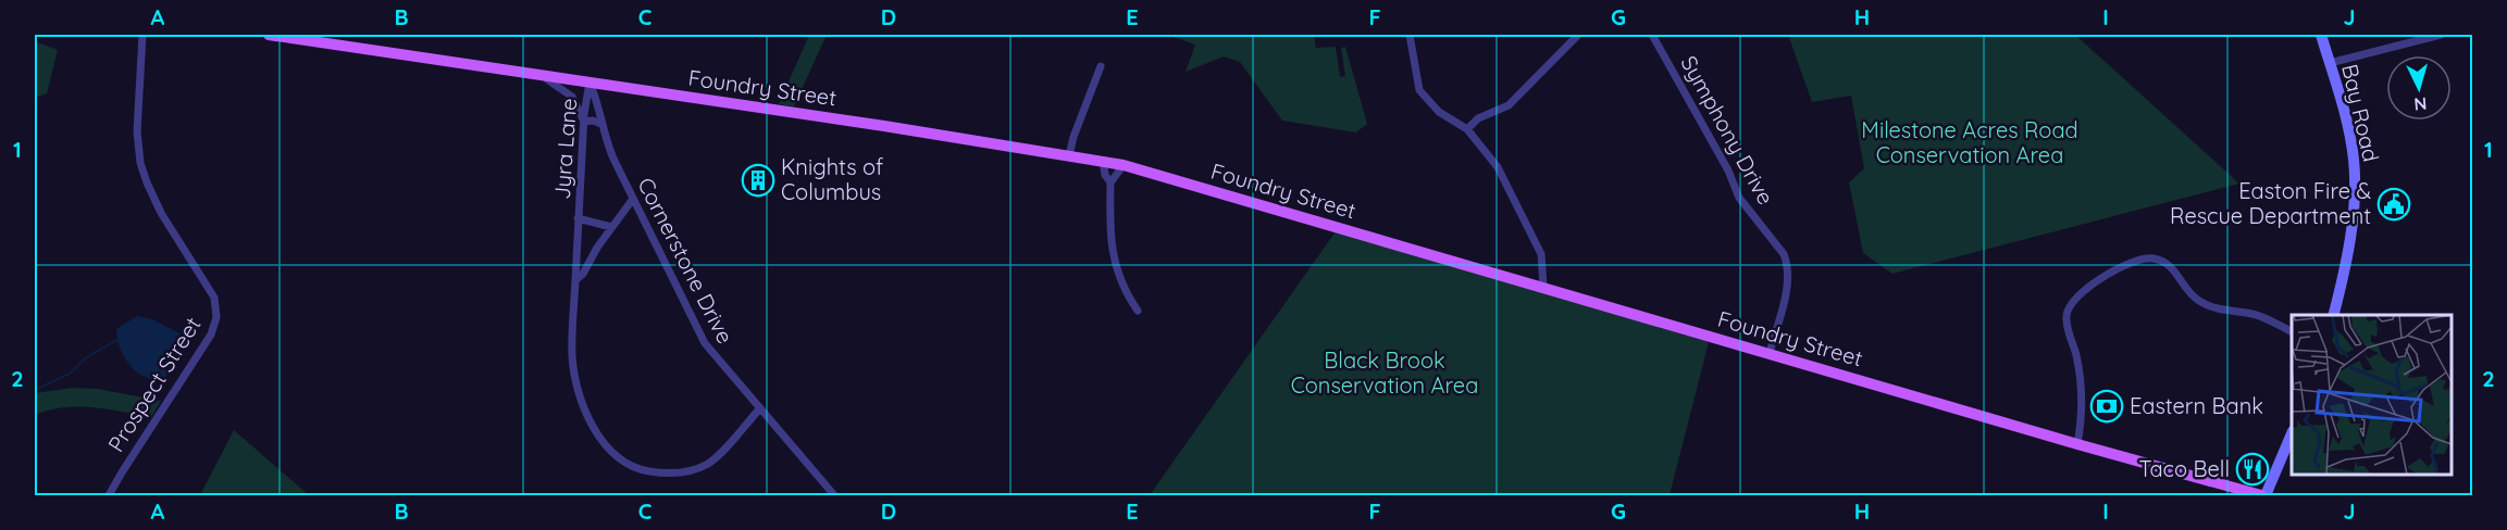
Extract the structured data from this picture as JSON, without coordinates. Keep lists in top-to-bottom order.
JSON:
{
  "streets": {
    "main road": ["Foundry Street", "Bay Road"],
    "street": [
      "Symphony Drive",
      "Jyra Lane",
      "Cornerstone Drive",
      "Prospect Street"
    ]
  },
  "crossings": [
    ["Foundry Street", "Symphony Drive"],
    ["Foundry Street", "Jyra Lane"],
    ["Foundry Street", "Cornerstone Drive"],
    ["Jyra Lane", "Cornerstone Drive"]
  ],
  "parks": ["Milestone Acres Road Conservation Area", "Black Brook Conservation Area"],
  "places": {
    "building": ["Knights of Columbus"],
    "public building": ["Easton Fire & Rescue Department"],
    "bank": ["Eastern Bank"],
    "restaurant": ["Taco Bell"]
  },
  "north": "bottom",
  "grid": {
    "columns": [
      "A",
      "B",
      "C",
      "D",
      "E",
      "F",
      "G",
      "H",
      "I",
      "J"
    ],
    "rows": ["1", "2"]
  }
}
